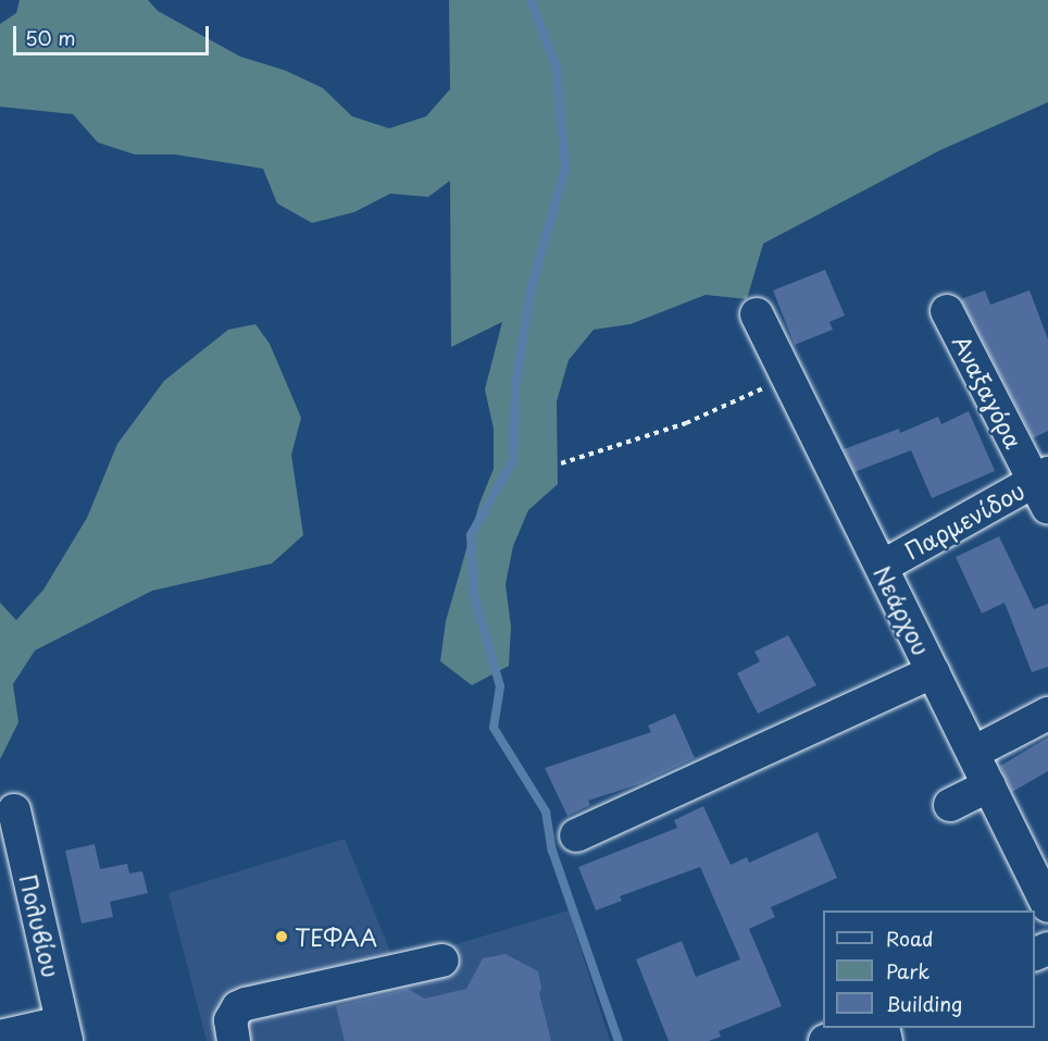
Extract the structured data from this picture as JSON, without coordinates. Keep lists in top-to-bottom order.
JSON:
{
  "streets": {
    "street": [
      "Αναξαγόρα",
      "Παρμενίδου",
      "Νεάρχου",
      "Πολυβίου"
    ]
  },
  "crossings": [
    ["Αναξαγόρα", "Παρμενίδου"],
    ["Παρμενίδου", "Νεάρχου"]
  ],
  "places": ["ΤΕΦΑΑ"],
  "legend": ["Road", "Park", "Building"],
  "scale_bar": "50 m"
}
